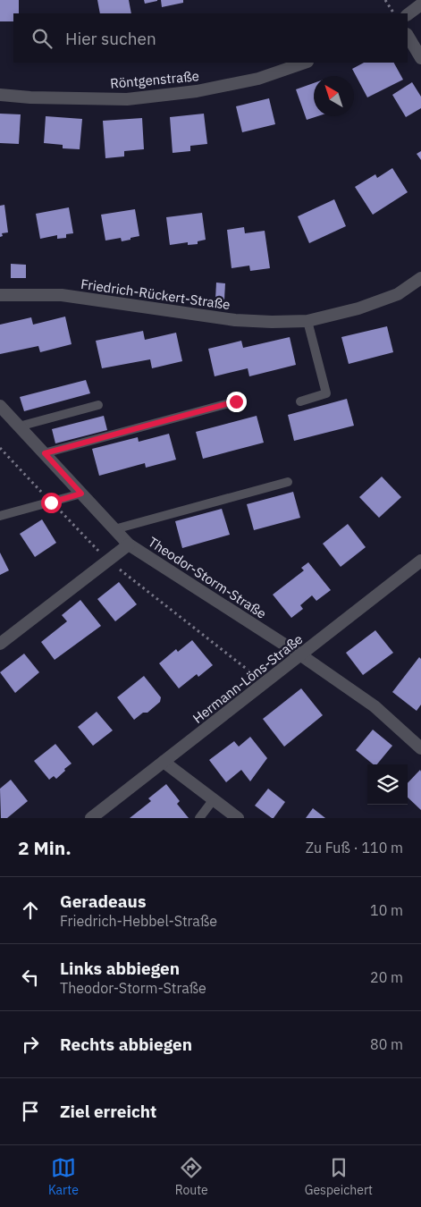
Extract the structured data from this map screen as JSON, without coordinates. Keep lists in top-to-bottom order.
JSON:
{
  "streets": {
    "street": [
      "Röntgenstraße",
      "Friedrich-Rückert-Straße",
      "Theodor-Storm-Straße",
      "Hermann-Löns-Straße"
    ]
  },
  "crossings": [
    ["Theodor-Storm-Straße", "Hermann-Löns-Straße"]
  ],
  "north": "top left",
  "page": {
    "search": "Hier suchen",
    "heading": ["2 Min.", "Zu Fuß · 110 m"],
    "list": [
      ["Geradeaus", "Friedrich-Hebbel-Straße", "10 m"],
      ["Links abbiegen", "Theodor-Storm-Straße", "20 m"],
      ["Rechts abbiegen", "80 m"],
      "Ziel erreicht"
    ],
    "nav": ["Karte", "Route", "Gespeichert"]
  }
}
